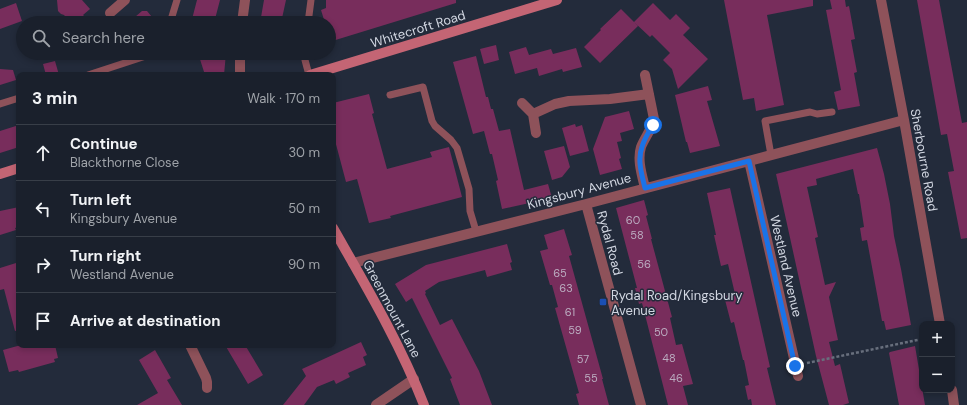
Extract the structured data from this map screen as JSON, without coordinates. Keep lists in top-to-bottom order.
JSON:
{
  "streets": {
    "street": [
      "Whitecroft Road",
      "Sherbourne Road",
      "Kingsbury Avenue",
      "Rydal Road",
      "Westland Avenue",
      "Greenmount Lane"
    ]
  },
  "crossings": [
    ["Sherbourne Road", "Kingsbury Avenue"],
    ["Kingsbury Avenue", "Rydal Road"],
    ["Kingsbury Avenue", "Westland Avenue"],
    ["Kingsbury Avenue", "Greenmount Lane"]
  ],
  "places": {
    "transit": ["Rydal Road/Kingsbury Avenue"]
  },
  "house_numbers": [
    "60",
    "58",
    "56",
    "65",
    "63",
    "61",
    "59",
    "50",
    "48",
    "57",
    "55",
    "46"
  ],
  "page": {
    "search": "Search here",
    "heading": ["3 min", "Walk · 170 m"],
    "list": [
      ["Continue", "Blackthorne Close", "30 m"],
      ["Turn left", "Kingsbury Avenue", "50 m"],
      ["Turn right", "Westland Avenue", "90 m"],
      "Arrive at destination"
    ],
    "map_buttons": ["+", "−"]
  }
}
